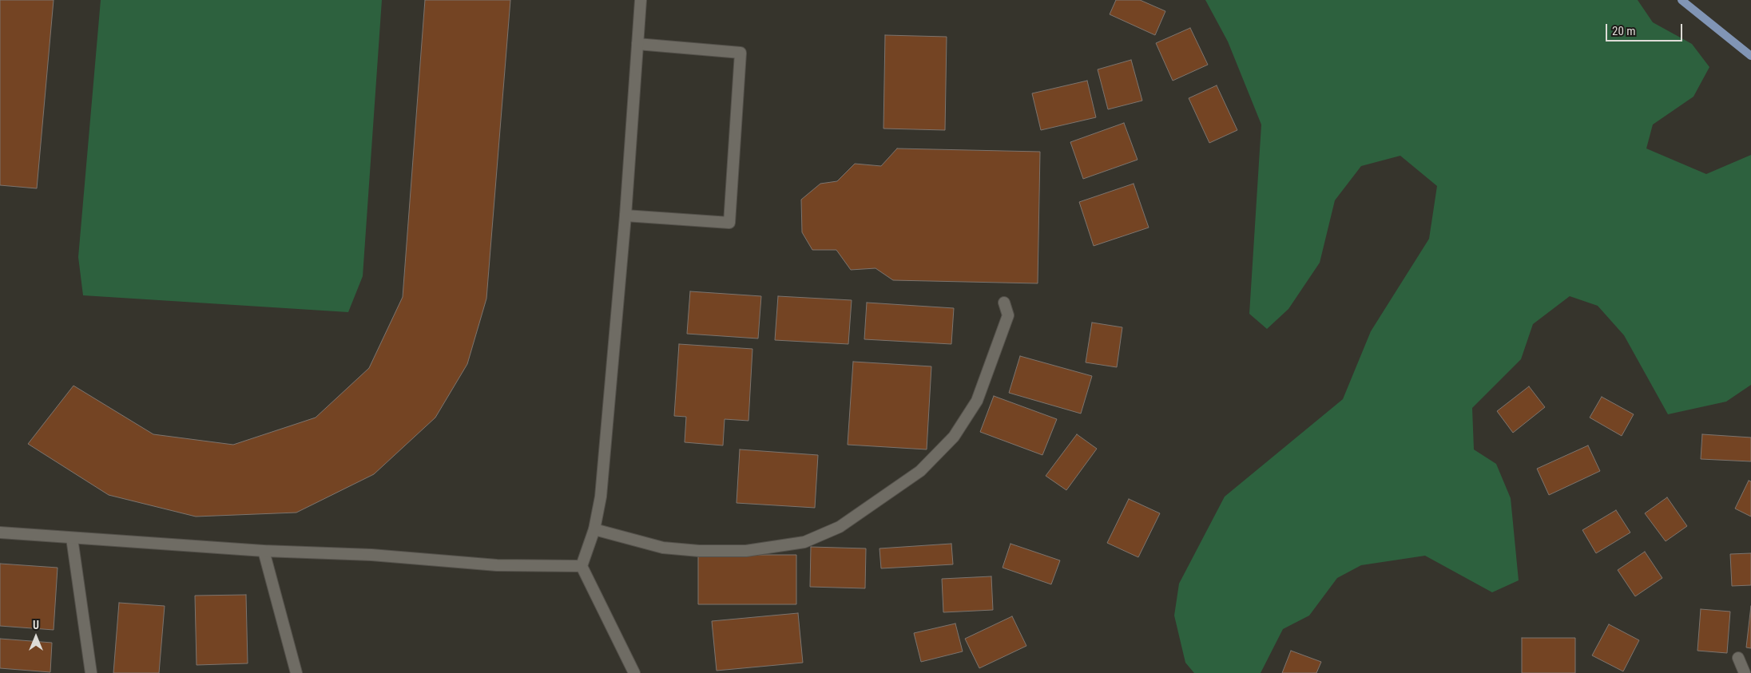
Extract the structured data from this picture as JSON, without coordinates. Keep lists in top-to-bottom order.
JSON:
{
  "scale_bar": "20 m",
  "north": "top"
}
